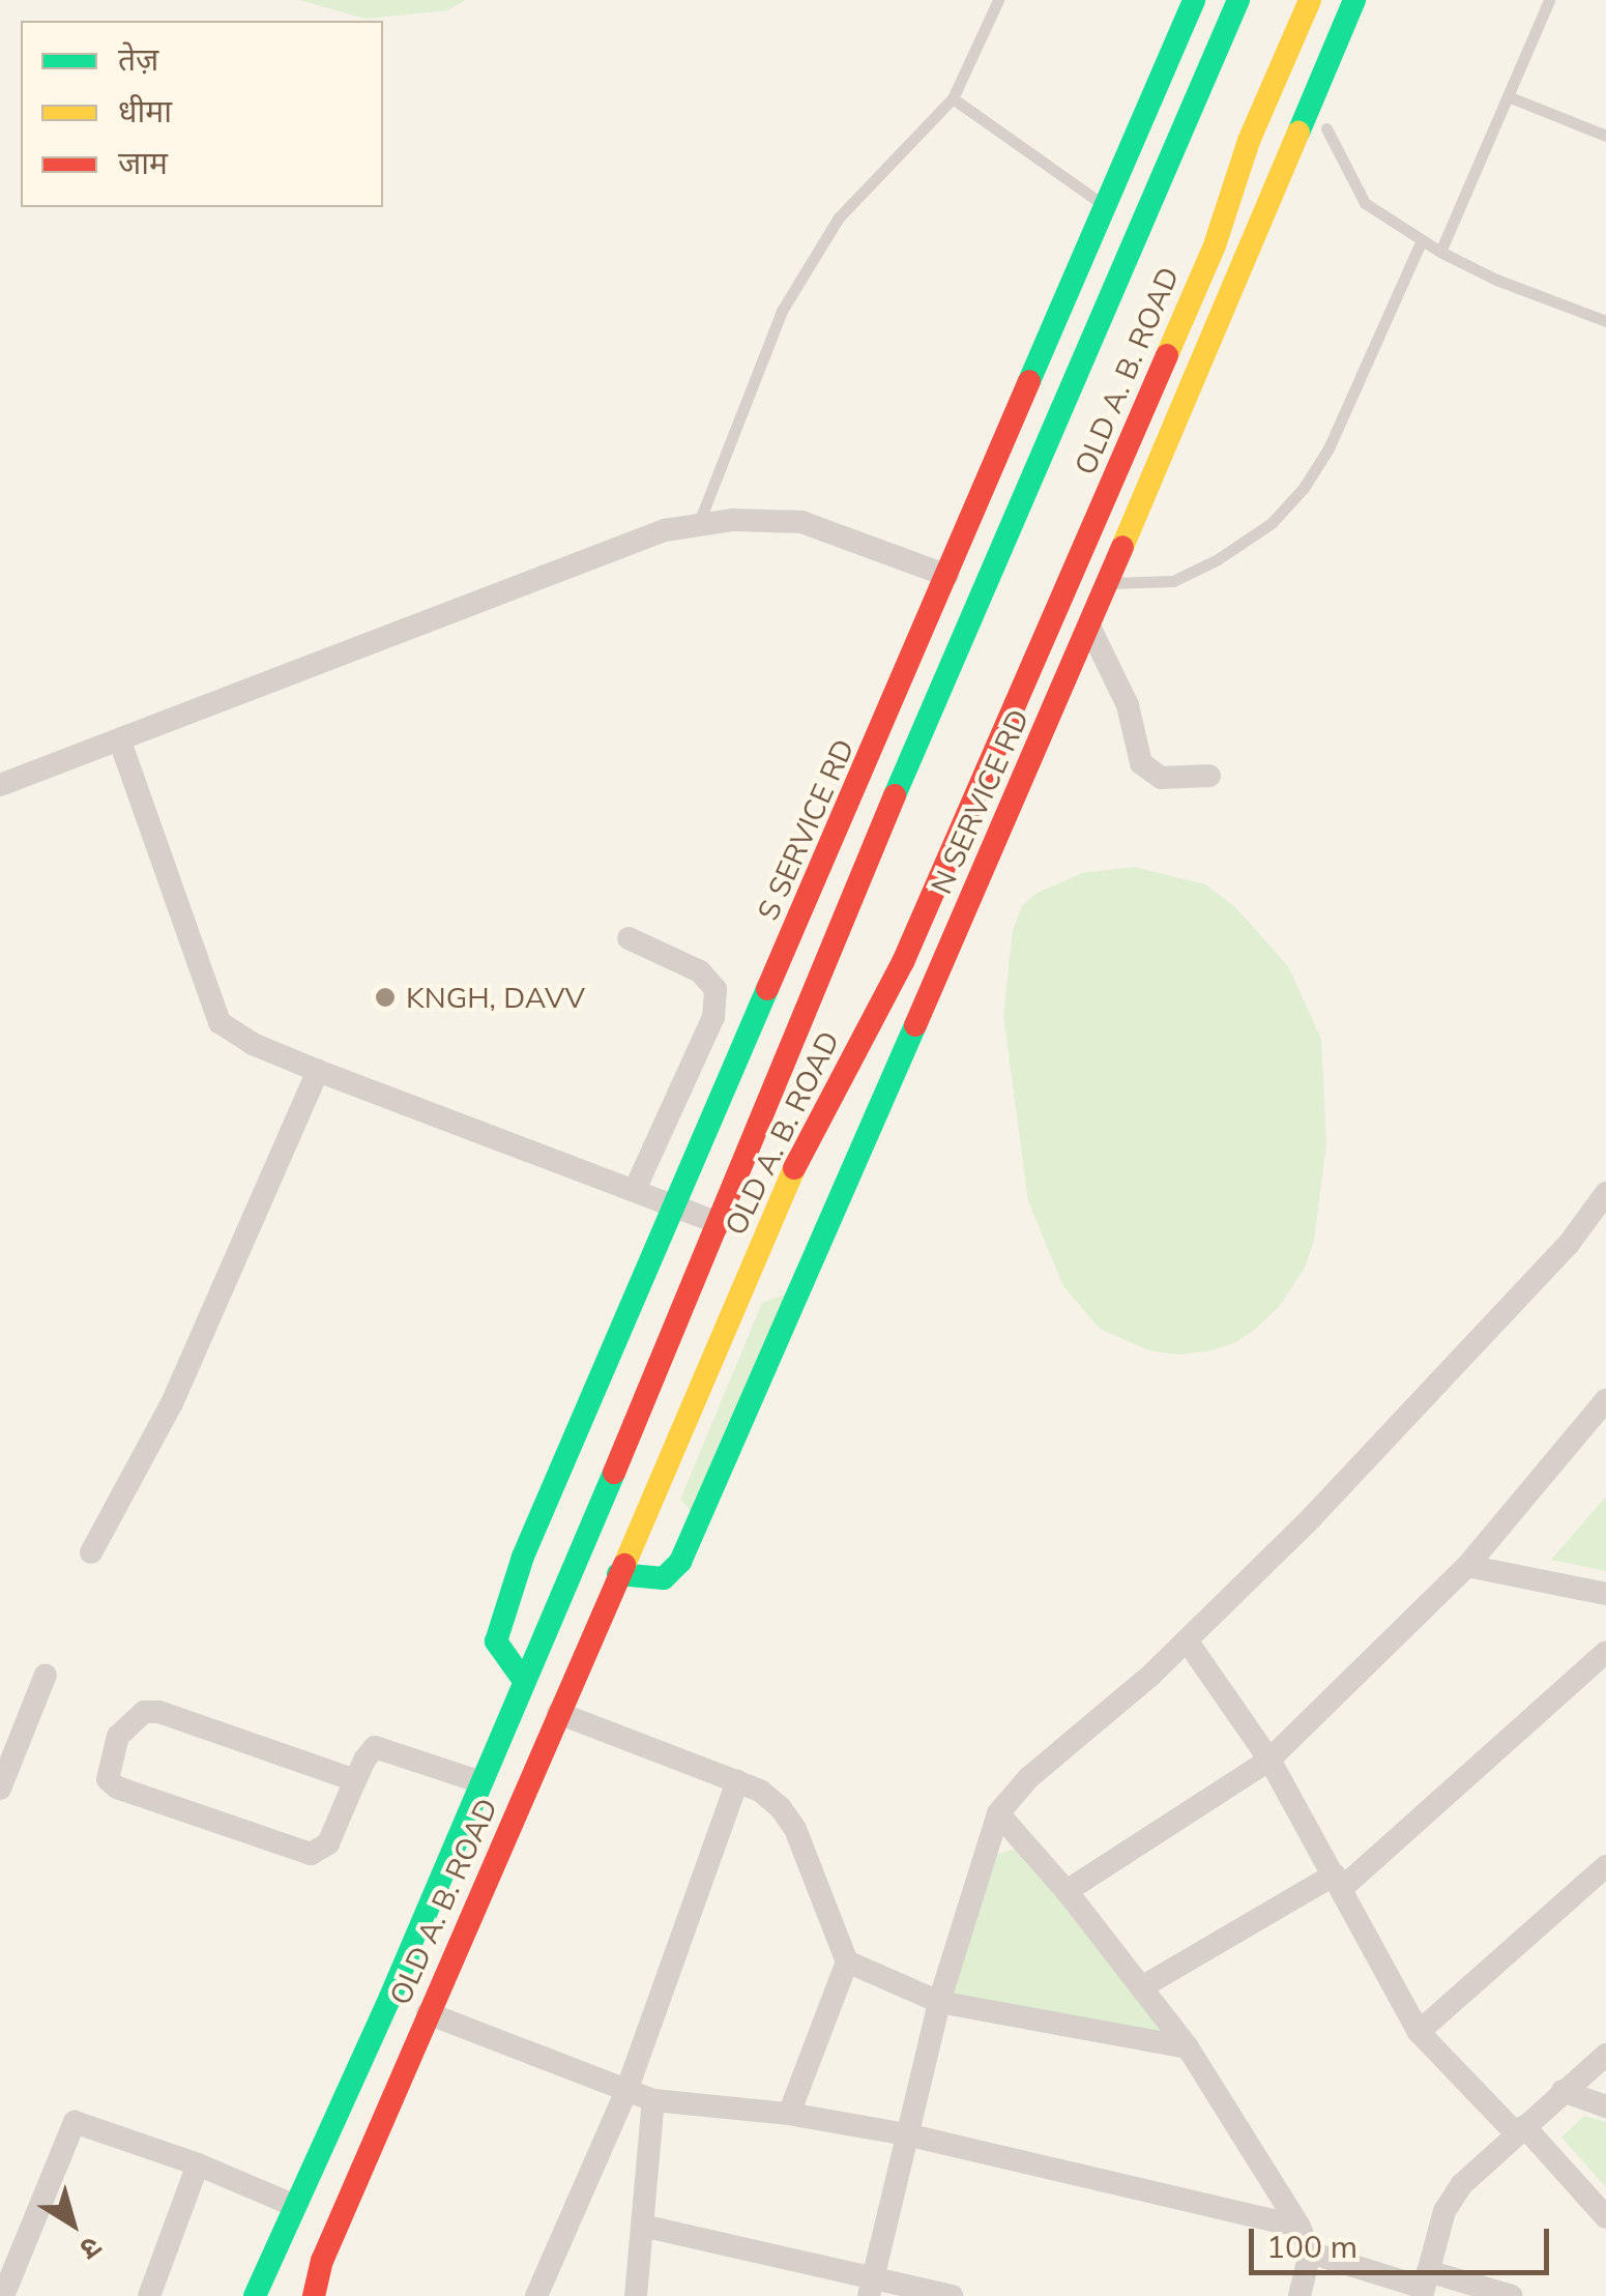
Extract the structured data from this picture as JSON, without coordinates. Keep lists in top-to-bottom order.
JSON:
{
  "streets": {
    "main road": ["OLD A. B. ROAD", "N SERVICE RD", "S SERVICE RD"]
  },
  "crossings": [
    ["OLD A. B. ROAD", "N SERVICE RD"],
    ["OLD A. B. ROAD", "S SERVICE RD"]
  ],
  "places": ["KNGH, DAVV"],
  "legend": ["तेज़", "धीमा", "जाम"],
  "scale_bar": "100 m",
  "north": "bottom right"
}
